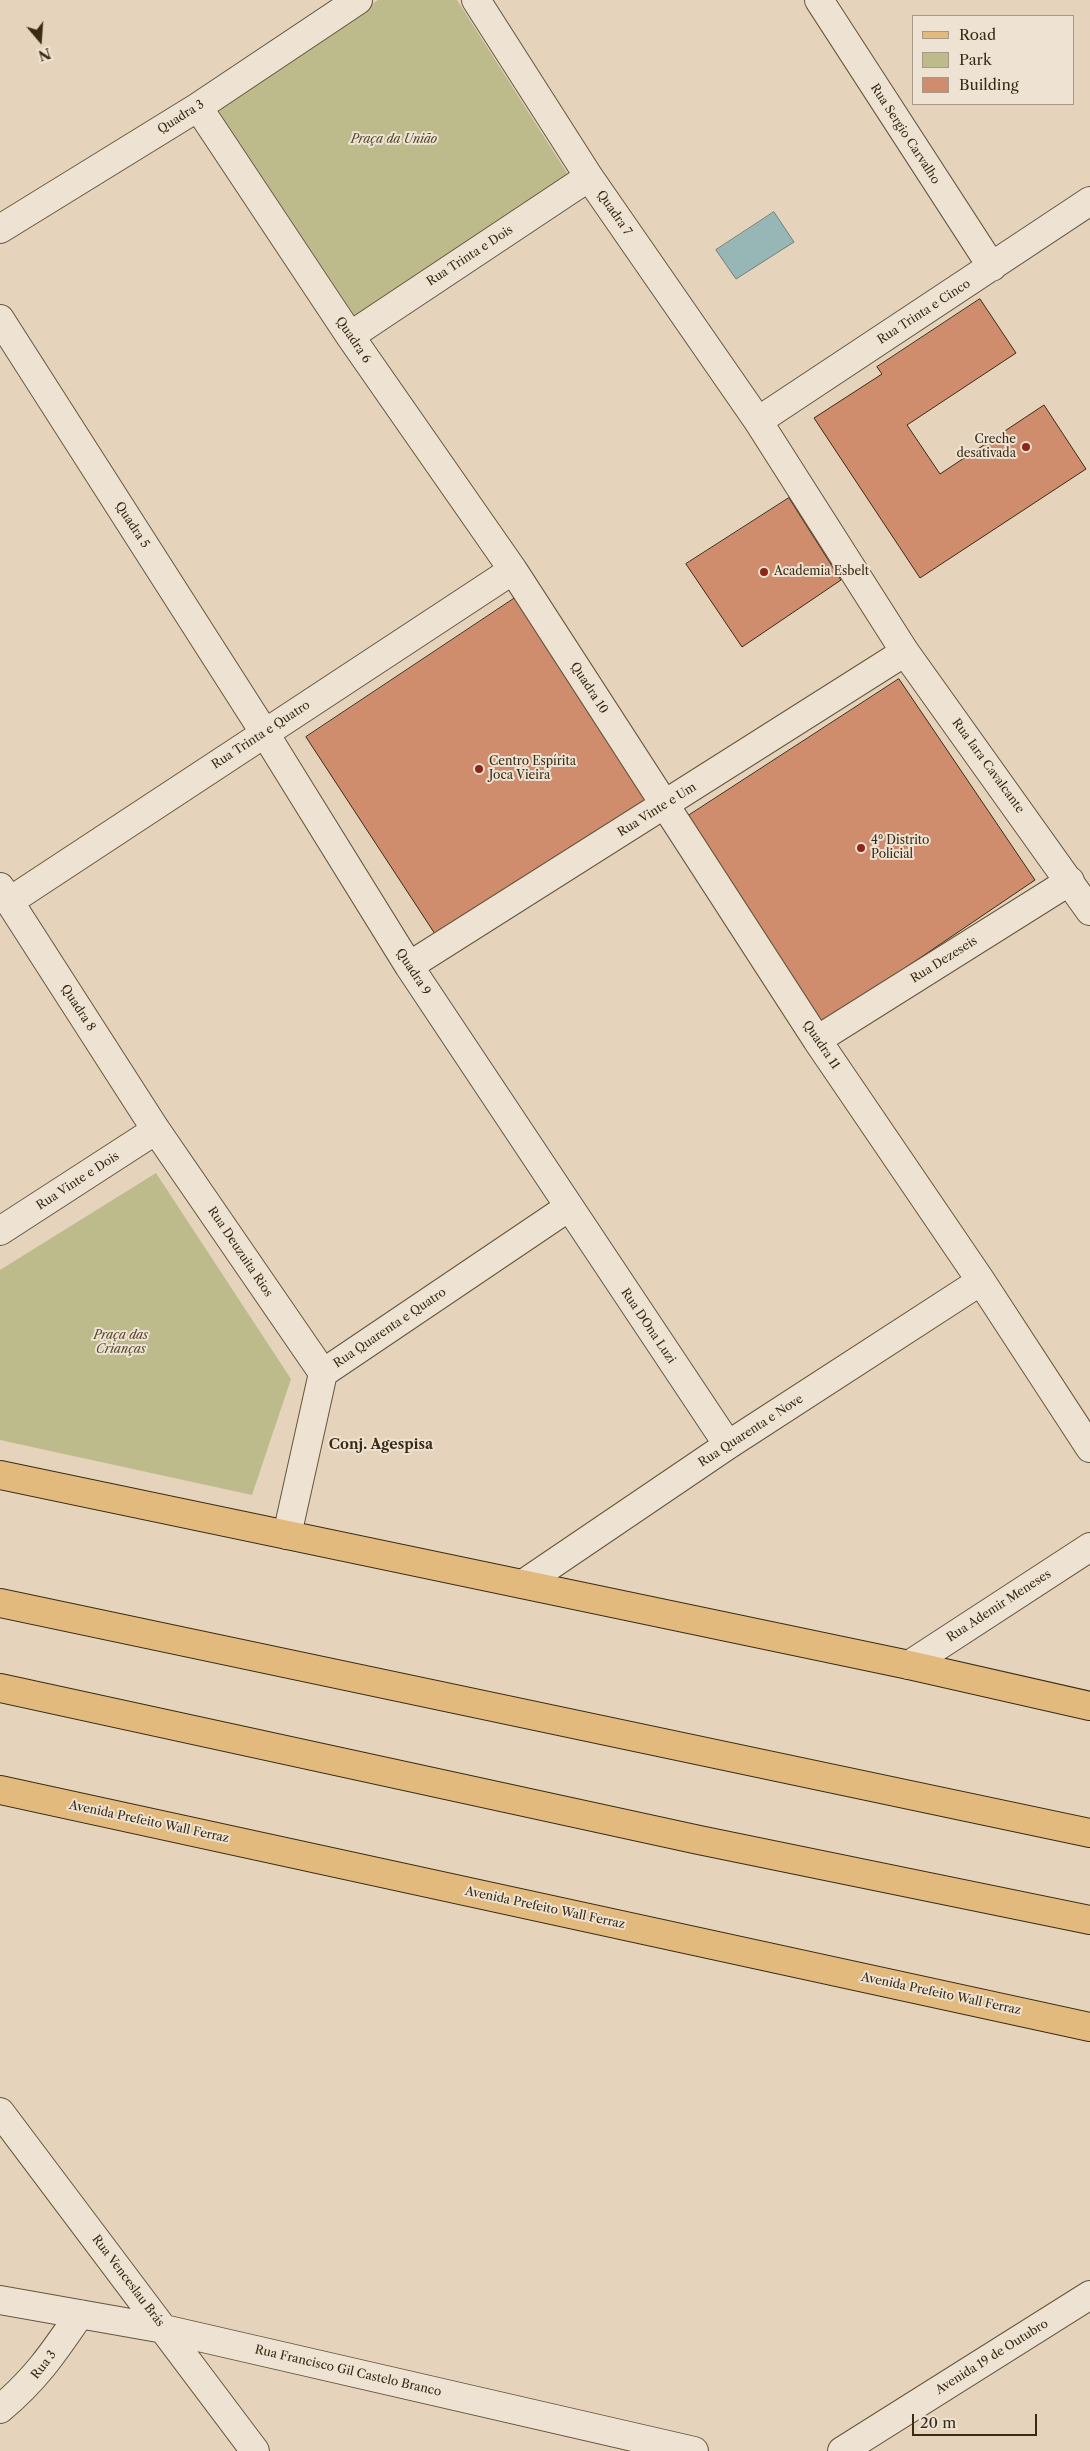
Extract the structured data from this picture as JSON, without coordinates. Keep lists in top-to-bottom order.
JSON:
{
  "streets": {
    "main road": ["Avenida Prefeito Wall Ferraz"],
    "street": [
      "Quadra 3",
      "Rua Sergio Carvalho",
      "Quadra 7",
      "Rua Trinta e Dois",
      "Rua Trinta e Cinco",
      "Quadra 6",
      "Quadra 5",
      "Quadra 10",
      "Rua Trinta e Quatro",
      "Rua Iara Cavalcante",
      "Rua Vinte e Um",
      "Rua Dezeseis",
      "Quadra 9",
      "Quadra 8",
      "Quadra 11",
      "Rua Vinte e Dois",
      "Rua Deuzuita Rios",
      "Rua DOna Luzi",
      "Rua Quarenta e Quatro",
      "Rua Quarenta e Nove",
      "Rua Ademir Meneses",
      "Rua Venceslau Brás",
      "Avenida 19 de Outubro",
      "Rua 3",
      "Rua Francisco Gil Castelo Branco"
    ]
  },
  "crossings": [
    ["Quadra 3", "Quadra 6"],
    ["Rua Sergio Carvalho", "Rua Trinta e Cinco"],
    ["Quadra 7", "Rua Trinta e Dois"],
    ["Quadra 7", "Rua Trinta e Cinco"],
    ["Rua Trinta e Dois", "Quadra 6"],
    ["Quadra 6", "Quadra 10"],
    ["Quadra 6", "Rua Trinta e Quatro"],
    ["Quadra 5", "Rua Trinta e Quatro"],
    ["Quadra 5", "Quadra 9"],
    ["Quadra 10", "Rua Trinta e Quatro"],
    ["Quadra 10", "Rua Vinte e Um"],
    ["Quadra 10", "Quadra 11"],
    ["Rua Trinta e Quatro", "Quadra 9"],
    ["Rua Trinta e Quatro", "Quadra 8"],
    ["Rua Iara Cavalcante", "Rua Vinte e Um"],
    ["Rua Iara Cavalcante", "Rua Dezeseis"],
    ["Rua Vinte e Um", "Quadra 9"],
    ["Rua Vinte e Um", "Quadra 11"],
    ["Rua Dezeseis", "Quadra 11"],
    ["Quadra 9", "Rua DOna Luzi"],
    ["Quadra 9", "Rua Quarenta e Quatro"],
    ["Quadra 8", "Rua Vinte e Dois"],
    ["Quadra 8", "Rua Deuzuita Rios"],
    ["Quadra 11", "Rua Quarenta e Nove"],
    ["Rua Vinte e Dois", "Rua Deuzuita Rios"],
    ["Rua Deuzuita Rios", "Rua Quarenta e Quatro"],
    ["Rua DOna Luzi", "Rua Quarenta e Quatro"],
    ["Rua DOna Luzi", "Rua Quarenta e Nove"],
    ["Rua Venceslau Brás", "Rua Francisco Gil Castelo Branco"],
    ["Rua 3", "Rua Francisco Gil Castelo Branco"]
  ],
  "districts": ["Conj. Agespisa"],
  "parks": ["Praça da União", "Praça das Crianças"],
  "places": [
    "Creche desativada",
    "Academia Esbelt",
    "Centro Espírita Joca Vieira",
    "4º Distrito Policial"
  ],
  "legend": ["Road", "Park", "Building"],
  "scale_bar": "20 m",
  "north": "bottom"
}
